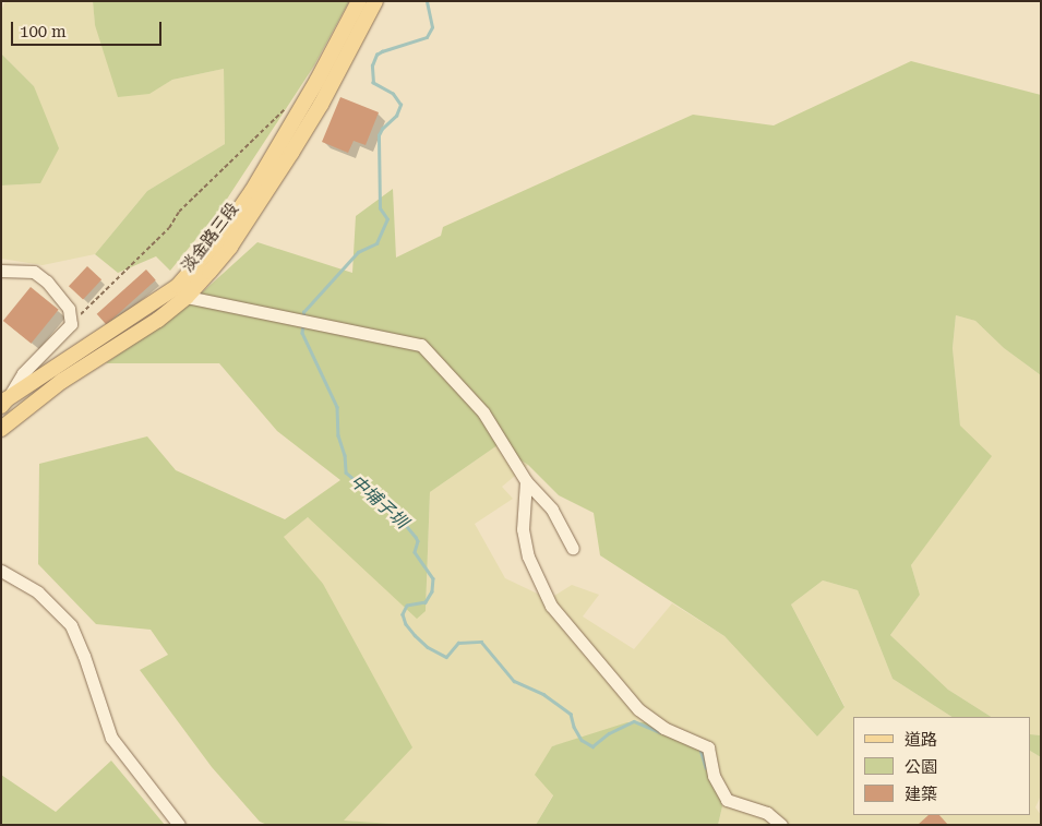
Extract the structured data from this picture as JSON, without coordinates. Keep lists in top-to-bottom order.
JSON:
{
  "streets": {
    "main road": ["淡金路三段"]
  },
  "water": ["中埔子圳"],
  "legend": ["道路", "公園", "建築"],
  "scale_bar": "100 m"
}
